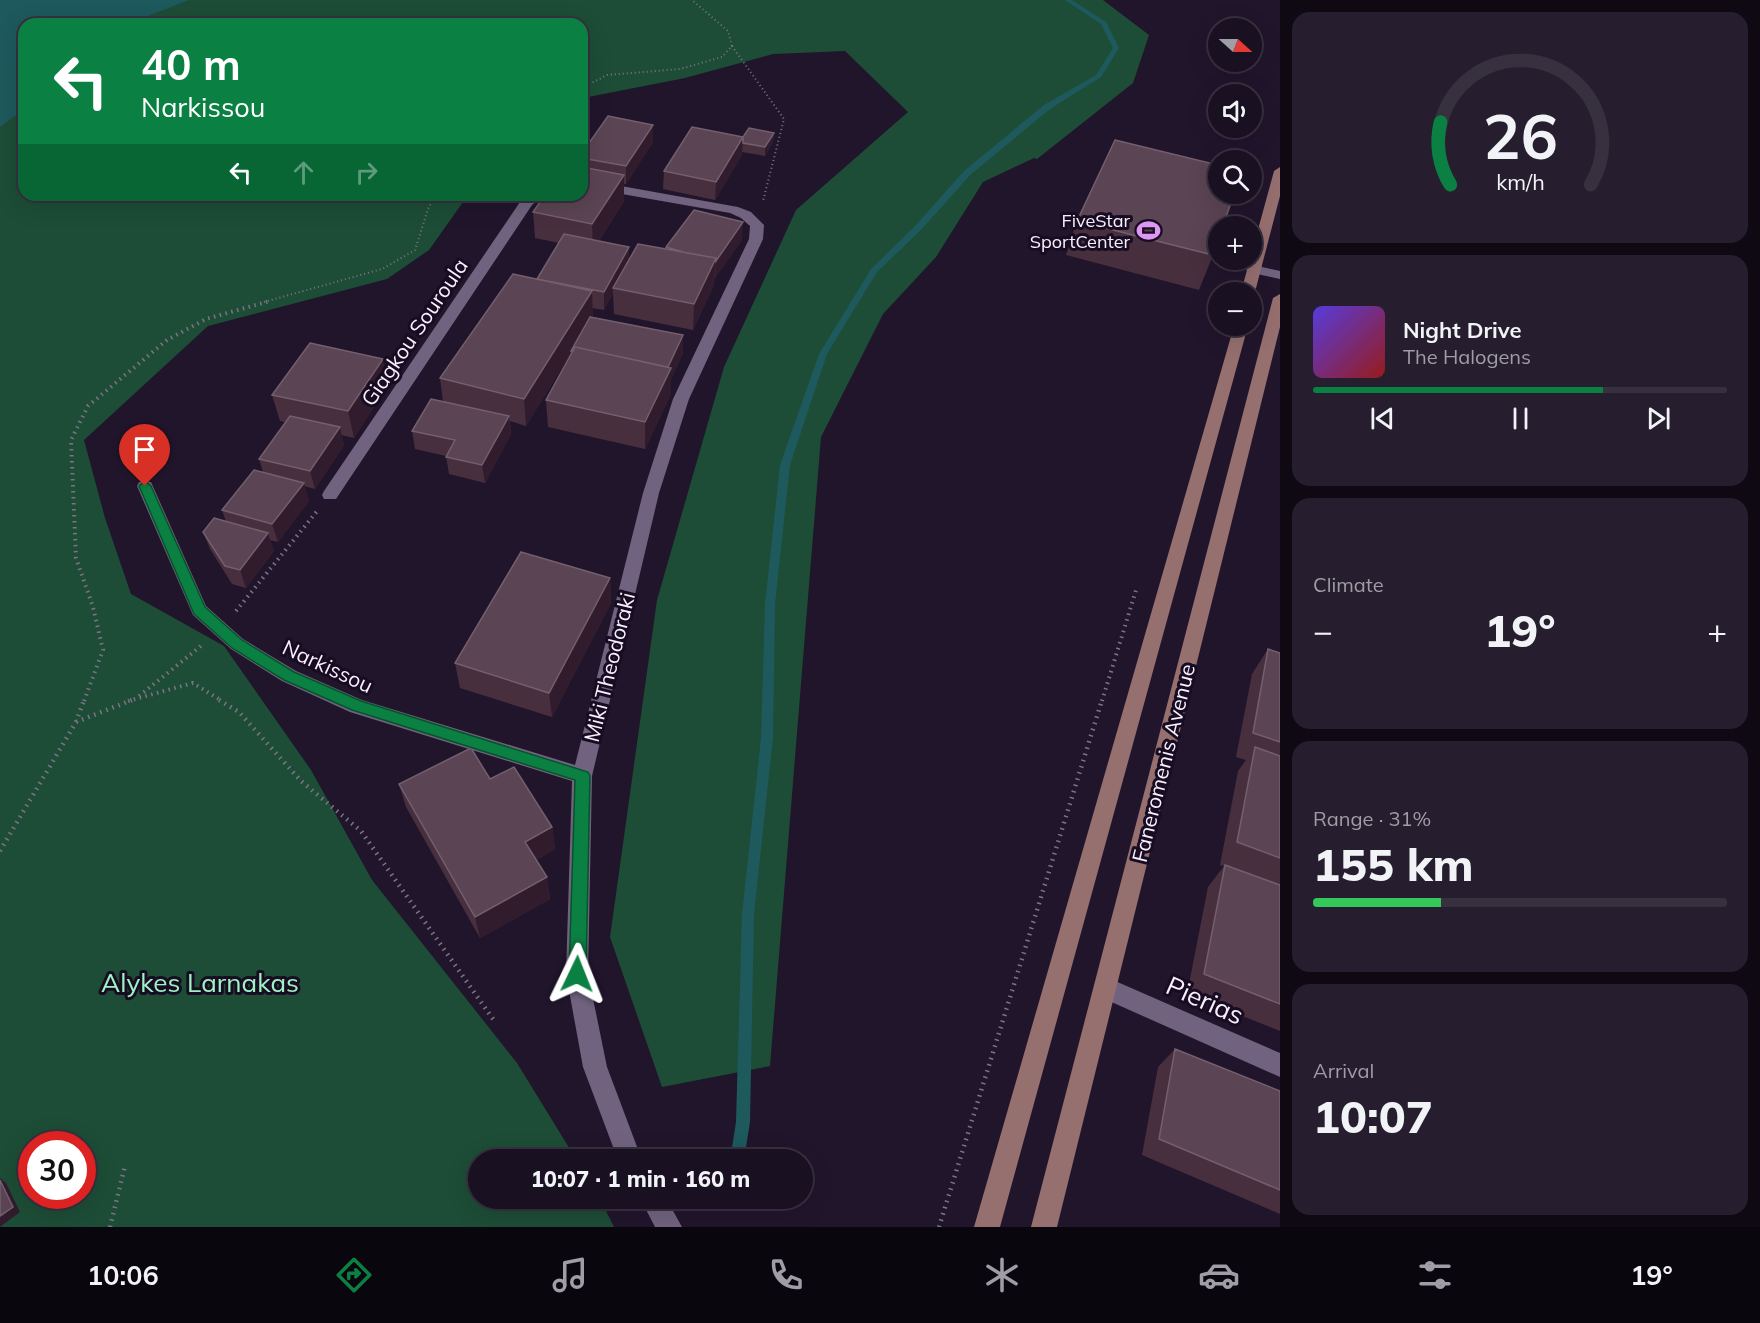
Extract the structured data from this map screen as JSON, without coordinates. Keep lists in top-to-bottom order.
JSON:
{
  "streets": {
    "main road": ["Faneromenis Avenue"],
    "street": [
      "Giagkou Souroula",
      "Narkissou",
      "Miki Theodoraki",
      "Pierias"
    ]
  },
  "crossings": [
    ["Narkissou", "Miki Theodoraki"],
    ["Faneromenis Avenue", "Pierias"]
  ],
  "parks": ["Alykes Larnakas"],
  "places": {
    "sports": ["FiveStar SportCenter"]
  },
  "north": "right",
  "page": {
    "map_buttons": ["+", "−"],
    "turn": ["40 m", "Narkissou"],
    "song": ["Night Drive", "The Halogens"],
    "tile": [
      "Climate",
      ["Range · 31%", "155 km"],
      ["Arrival", "10:07"]
    ],
    "heat": ["−", "19°", "+"],
    "limit": "30",
    "trip": "10:07 · 1 min · 160 m",
    "tabs": ["10:06", "19°"],
    "gauge": ["26", "km/h"]
  }
}
